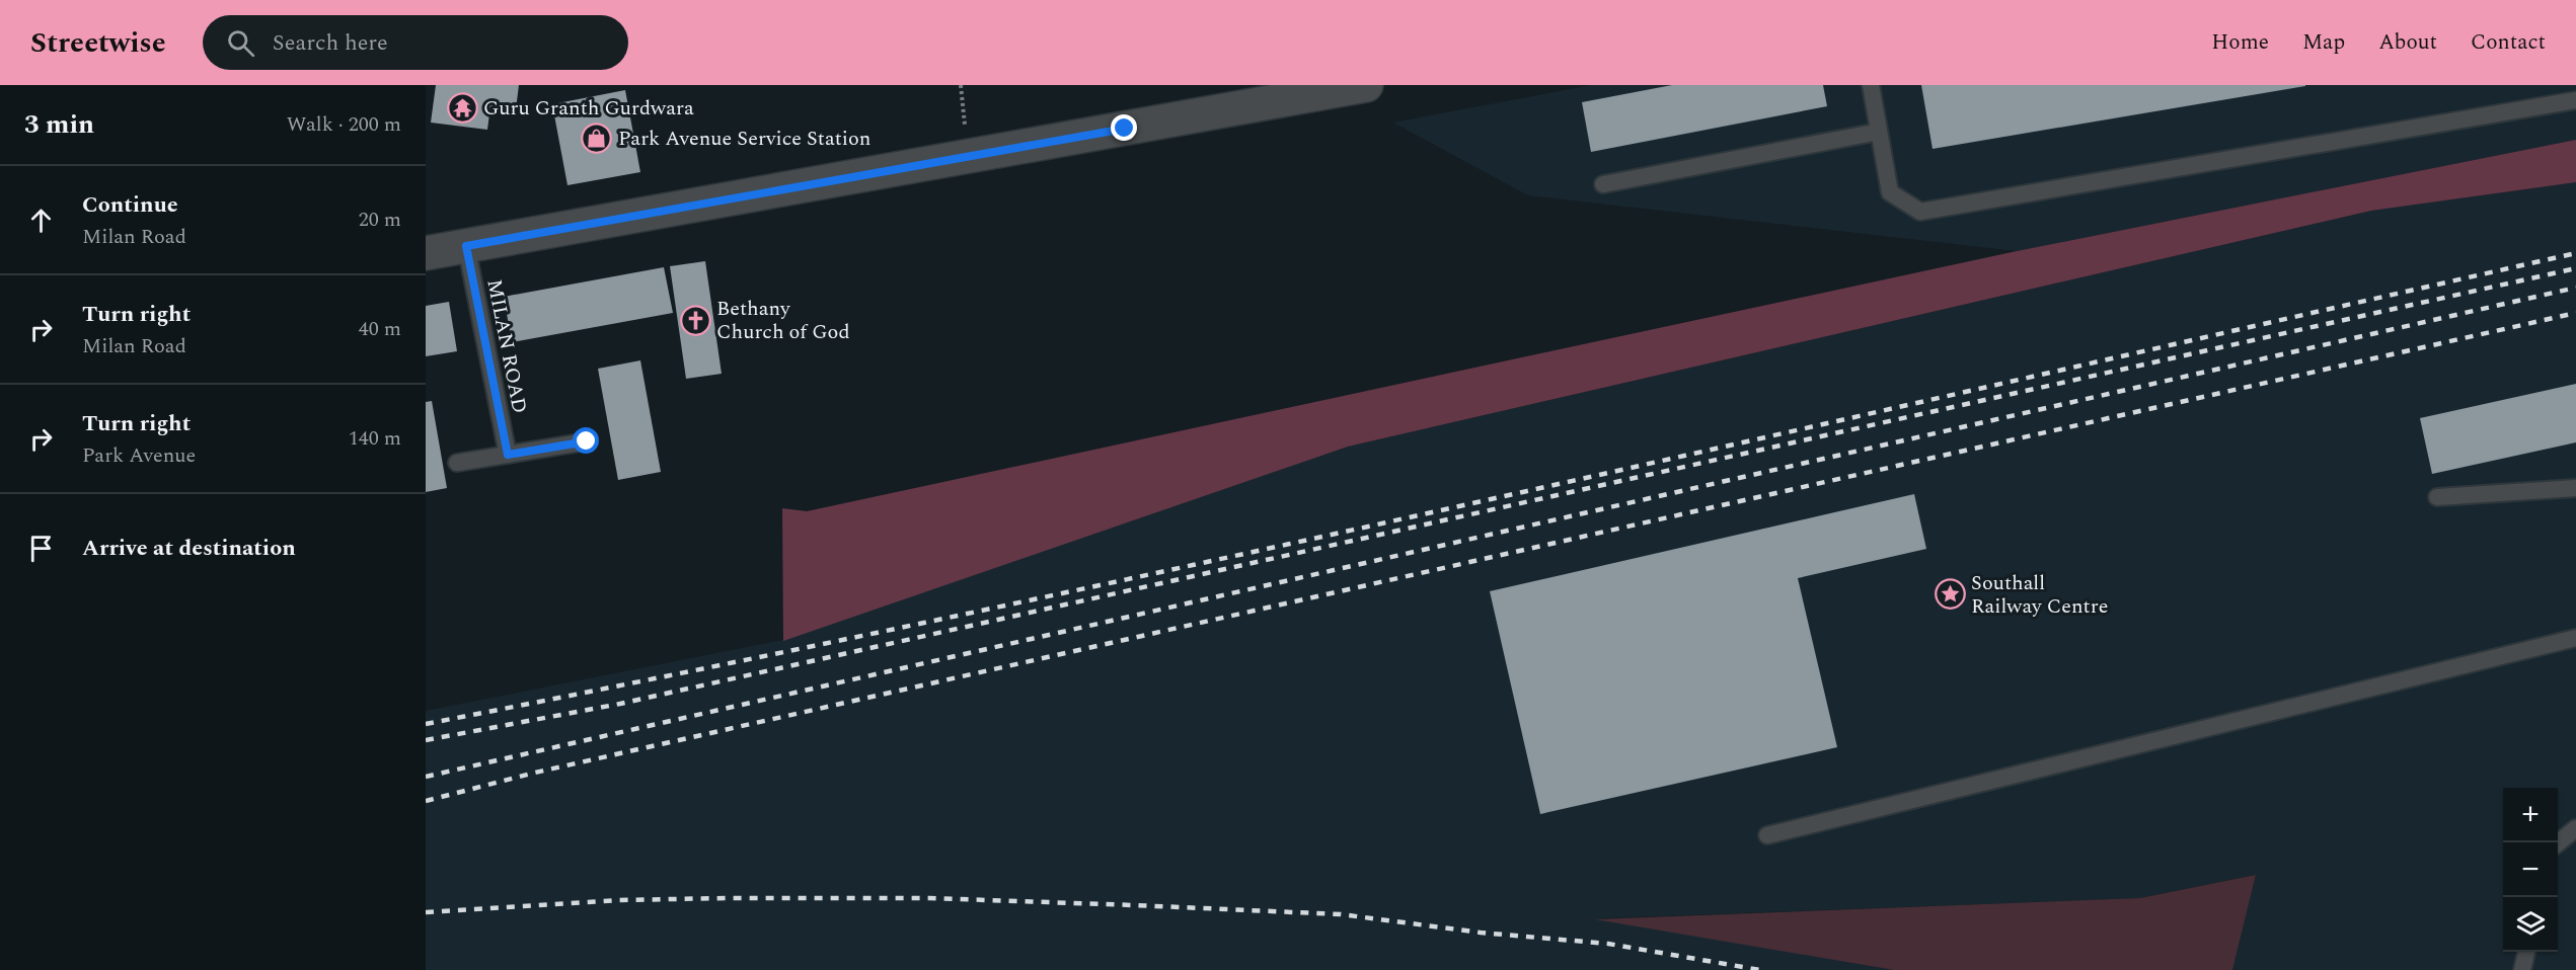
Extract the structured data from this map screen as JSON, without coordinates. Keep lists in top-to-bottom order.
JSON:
{
  "streets": {
    "lane": ["MILAN ROAD"]
  },
  "places": {
    "temple": ["Guru Granth Gurdwara"],
    "shop": ["Park Avenue Service Station"],
    "church": ["Bethany Church of God"],
    "place": ["Southall Railway Centre"]
  },
  "page": {
    "header": "Streetwise",
    "search": "Search here",
    "nav": [
      "Home",
      "Map",
      "About",
      "Contact"
    ],
    "heading": ["3 min", "Walk · 200 m"],
    "list": [
      ["Continue", "Milan Road", "20 m"],
      ["Turn right", "Milan Road", "40 m"],
      ["Turn right", "Park Avenue", "140 m"],
      "Arrive at destination"
    ],
    "map_buttons": ["+", "−"]
  }
}
